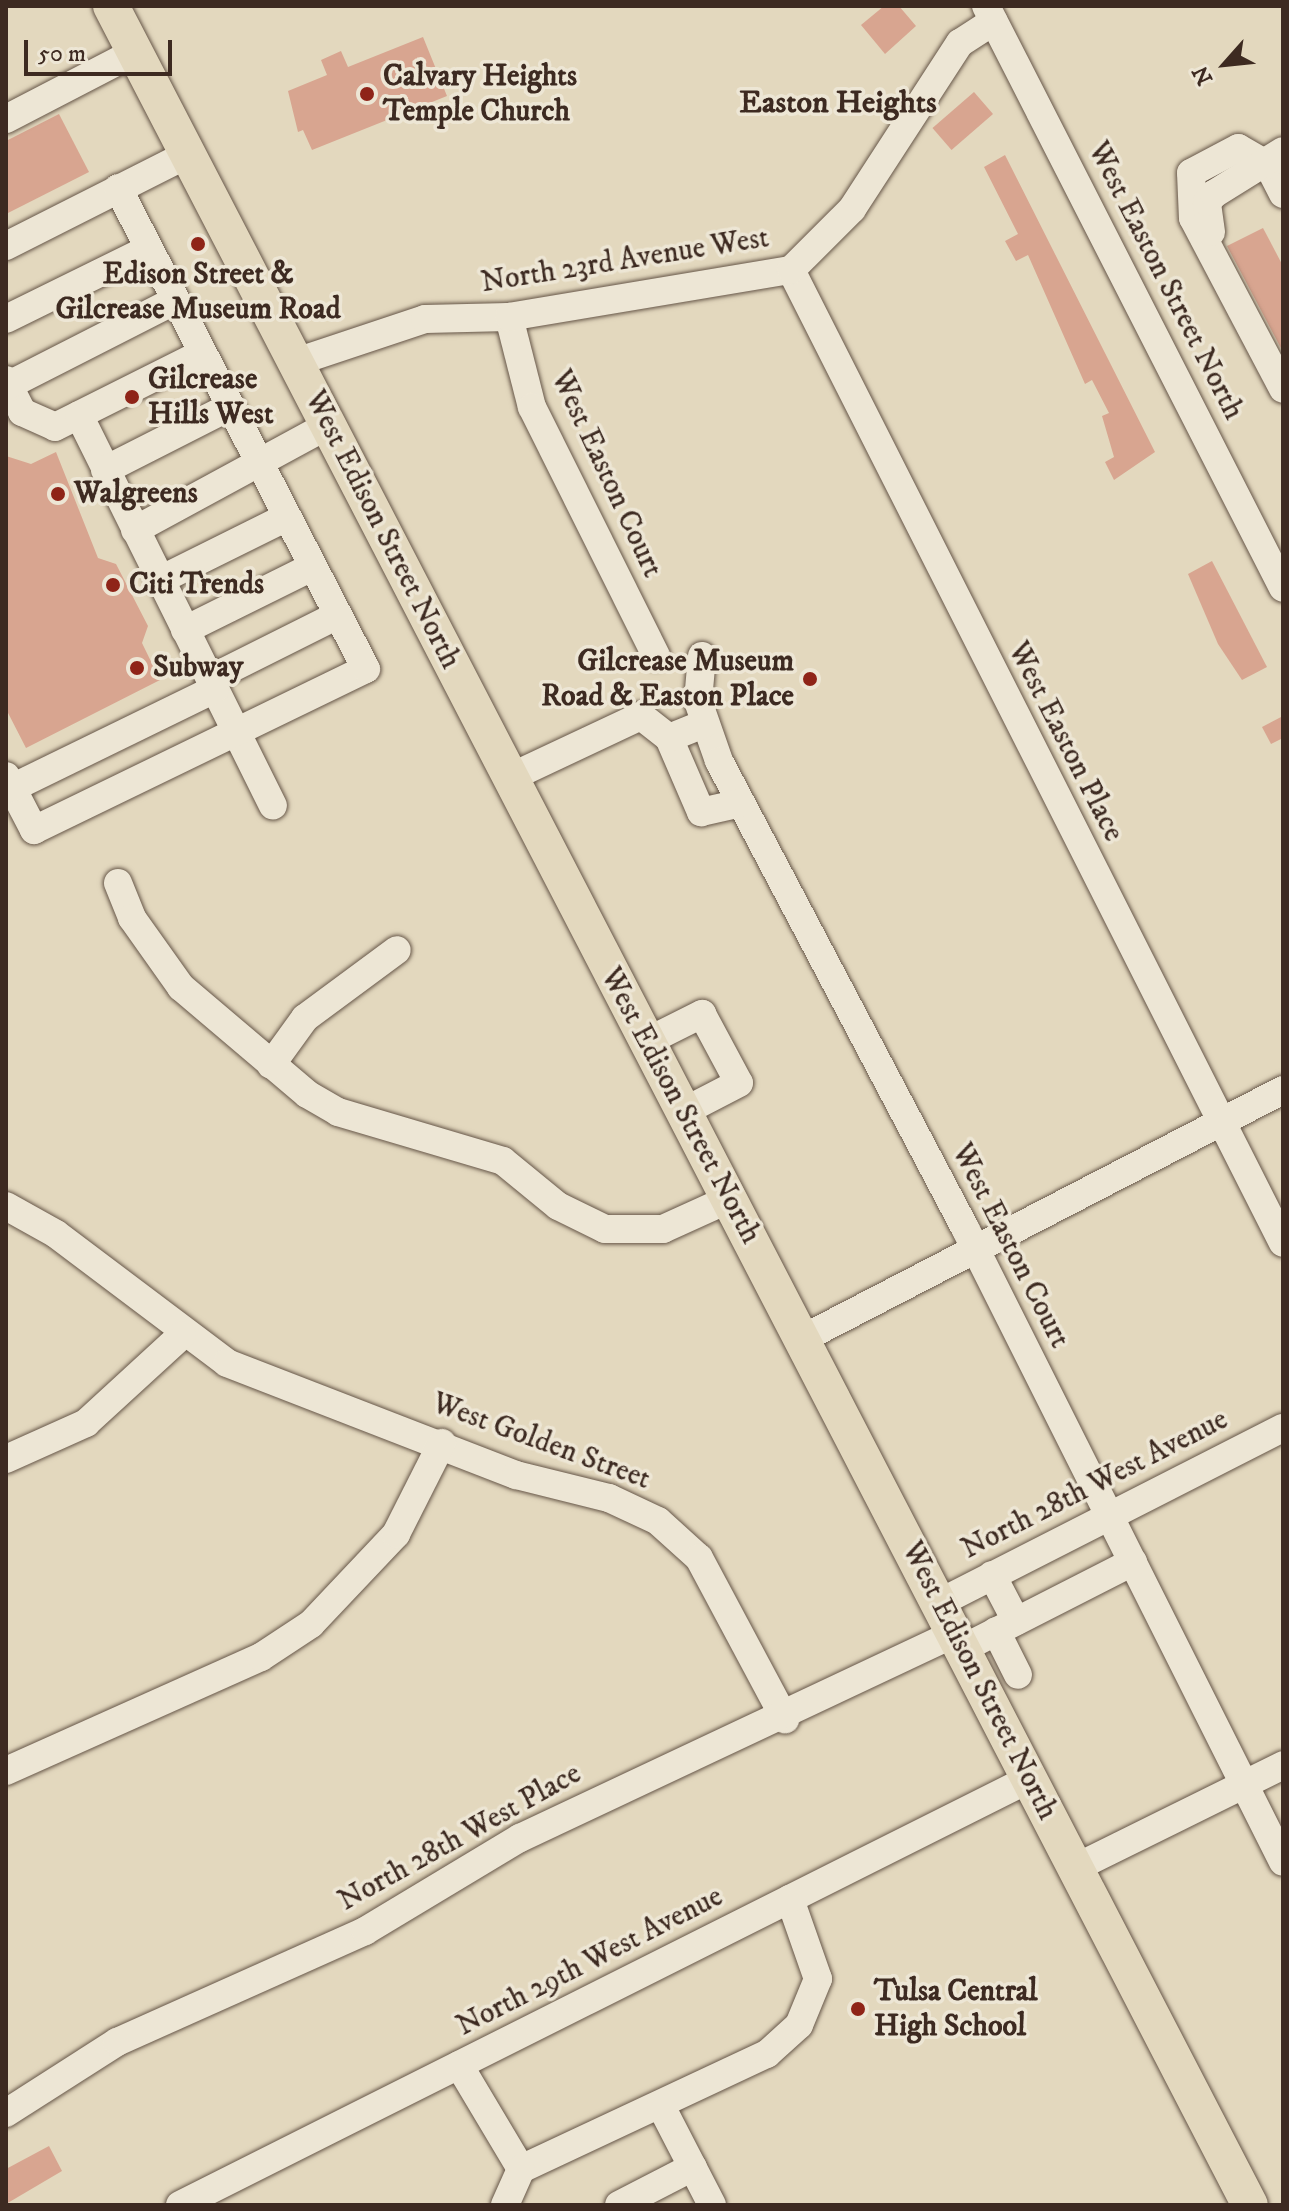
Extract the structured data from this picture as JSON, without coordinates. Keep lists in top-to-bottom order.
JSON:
{
  "streets": {
    "main road": ["West Edison Street North"],
    "street": [
      "North 23rd Avenue West",
      "West Easton Street North",
      "West Easton Court",
      "West Easton Place",
      "West Golden Street",
      "North 28th West Avenue",
      "North 28th West Place",
      "North 29th West Avenue"
    ]
  },
  "crossings": [
    ["North 23rd Avenue West", "West Easton Street North"],
    ["North 23rd Avenue West", "West Easton Court"],
    ["North 23rd Avenue West", "West Edison Street North"],
    ["North 23rd Avenue West", "West Easton Place"],
    ["West Easton Court", "North 28th West Avenue"],
    ["West Edison Street North", "North 28th West Avenue"],
    ["West Edison Street North", "North 28th West Place"],
    ["West Edison Street North", "North 29th West Avenue"],
    ["West Golden Street", "North 28th West Place"],
    ["North 28th West Avenue", "North 28th West Place"]
  ],
  "districts": ["Easton Heights"],
  "places": [
    "Calvary Heights Temple Church",
    "Edison Street & Gilcrease Museum Road",
    "Gilcrease Hills West",
    "Walgreens",
    "Citi Trends",
    "Subway",
    "Gilcrease Museum Road & Easton Place",
    "Tulsa Central High School"
  ],
  "scale_bar": "50 m",
  "north": "bottom left"
}
